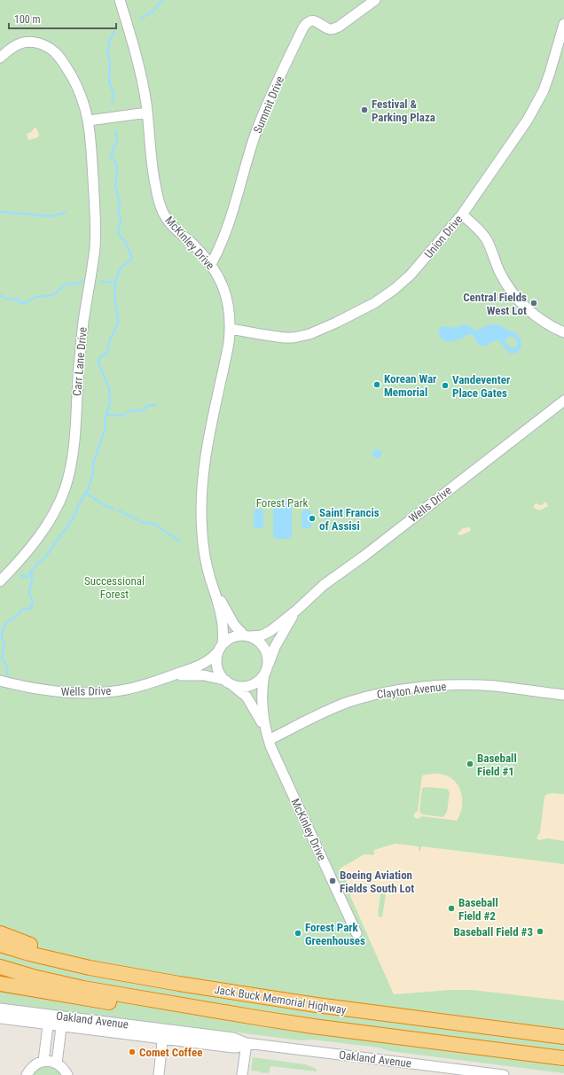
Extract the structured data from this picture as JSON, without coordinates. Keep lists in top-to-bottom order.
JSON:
{
  "streets": {
    "highway": ["Jack Buck Memorial Highway"],
    "street": [
      "Summit Drive",
      "Union Drive",
      "McKinley Drive",
      "Carr Lane Drive",
      "Wells Drive",
      "Clayton Avenue",
      "Oakland Avenue"
    ]
  },
  "crossings": [
    ["Summit Drive", "McKinley Drive"],
    ["Union Drive", "McKinley Drive"],
    ["McKinley Drive", "Wells Drive"],
    ["McKinley Drive", "Clayton Avenue"]
  ],
  "parks": ["Forest Park", "Successional Forest"],
  "places": [
    "Festival & Parking Plaza",
    "Central Fields West Lot",
    "Korean War Memorial",
    "Vandeventer Place Gates",
    "Saint Francis of Assisi",
    "Baseball Field #1",
    "Boeing Aviation Fields South Lot",
    "Baseball Field #2",
    "Baseball Field #3",
    "Forest Park Greenhouses",
    "Comet Coffee"
  ],
  "scale_bar": "100 m"
}
